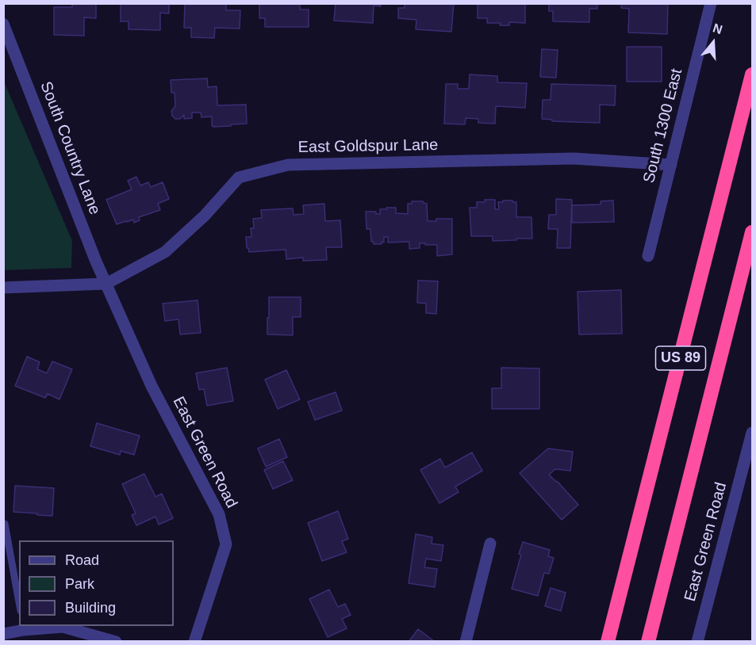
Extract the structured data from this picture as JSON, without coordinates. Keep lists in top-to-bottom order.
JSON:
{
  "streets": {
    "highway": ["US 89"],
    "street": [
      "South 1300 East",
      "East Goldspur Lane",
      "South Country Lane",
      "East Green Road"
    ]
  },
  "crossings": [
    ["South 1300 East", "East Goldspur Lane"],
    ["East Goldspur Lane", "South Country Lane"],
    ["East Goldspur Lane", "East Green Road"],
    ["South Country Lane", "East Green Road"]
  ],
  "legend": ["Road", "Park", "Building"],
  "north": "top"
}
